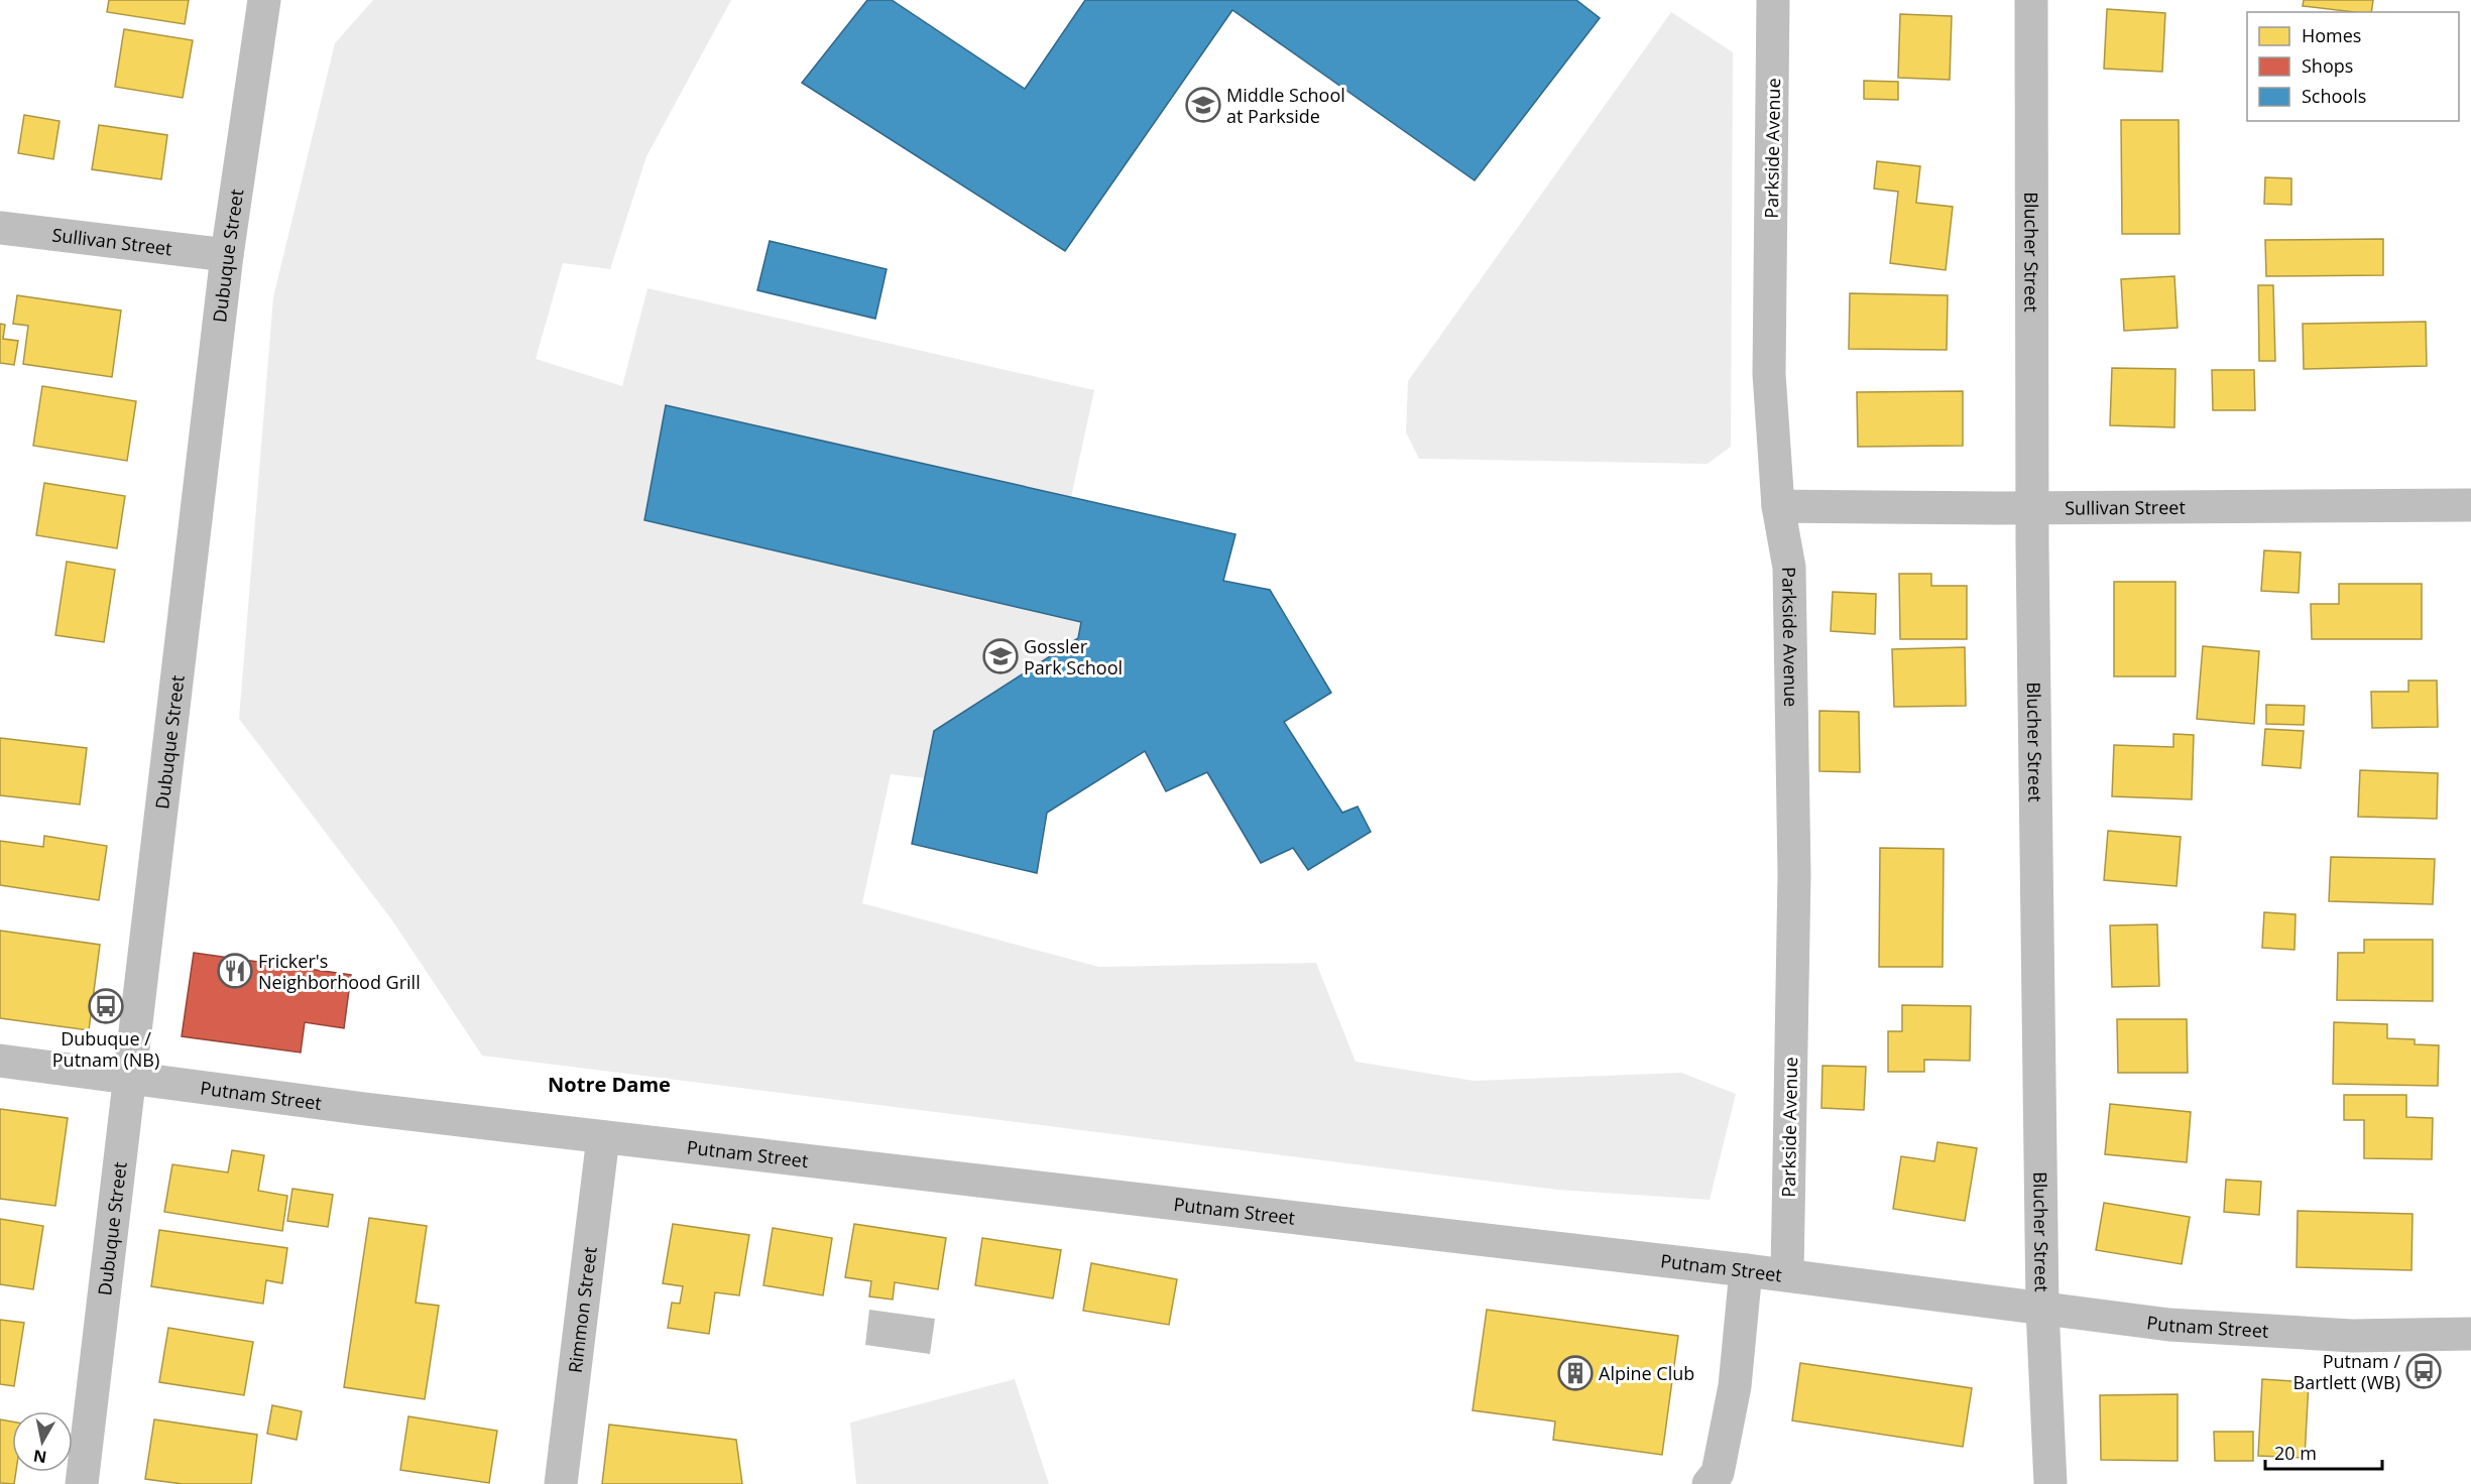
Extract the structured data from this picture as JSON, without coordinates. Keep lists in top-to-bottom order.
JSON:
{
  "streets": {
    "street": [
      "Parkside Avenue",
      "Sullivan Street",
      "Blucher Street",
      "Dubuque Street",
      "Putnam Street",
      "Rimmon Street"
    ]
  },
  "crossings": [
    ["Parkside Avenue", "Sullivan Street"],
    ["Parkside Avenue", "Putnam Street"],
    ["Sullivan Street", "Blucher Street"],
    ["Sullivan Street", "Dubuque Street"],
    ["Blucher Street", "Putnam Street"],
    ["Dubuque Street", "Putnam Street"],
    ["Putnam Street", "Rimmon Street"]
  ],
  "districts": ["Notre Dame"],
  "places": {
    "school or university": ["Middle School at Parkside", "Gossler Park School"],
    "restaurant": ["Fricker's Neighborhood Grill"],
    "bus stop": ["Dubuque / Putnam (NB)", "Putnam / Bartlett (WB)"],
    "building": ["Alpine Club"]
  },
  "legend": ["Homes", "Shops", "Schools"],
  "scale_bar": "20 m",
  "north": "bottom"
}
